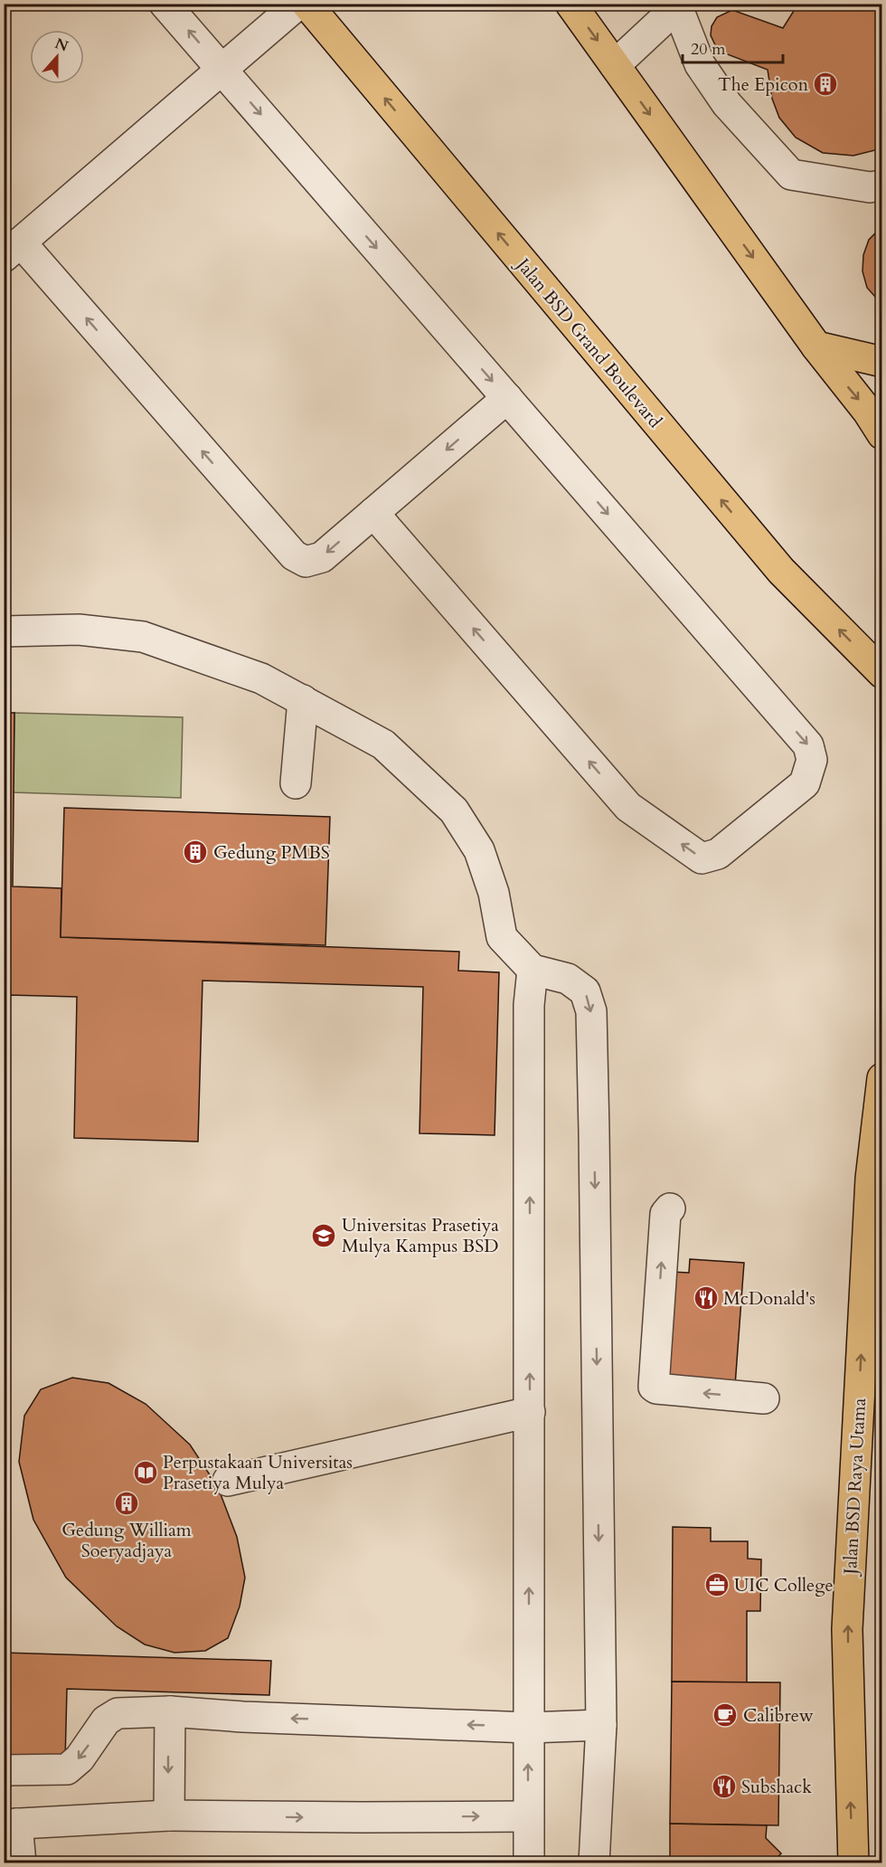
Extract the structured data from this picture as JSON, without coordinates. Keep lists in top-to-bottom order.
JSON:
{
  "streets": {
    "main road": ["Jalan BSD Grand Boulevard", "Jalan BSD Raya Utama"]
  },
  "one_way": ["Jalan BSD Raya Utama"],
  "places": {
    "building": ["The Epicon", "Gedung PMBS", "Gedung William Soeryadjaya"],
    "school or university": ["Universitas Prasetiya Mulya Kampus BSD"],
    "restaurant": ["McDonald's", "Subshack"],
    "library": ["Perpustakaan Universitas Prasetiya Mulya"],
    "office": ["UIC College"],
    "cafe": ["Calibrew"]
  },
  "scale_bar": "20 m",
  "north": "top"
}
